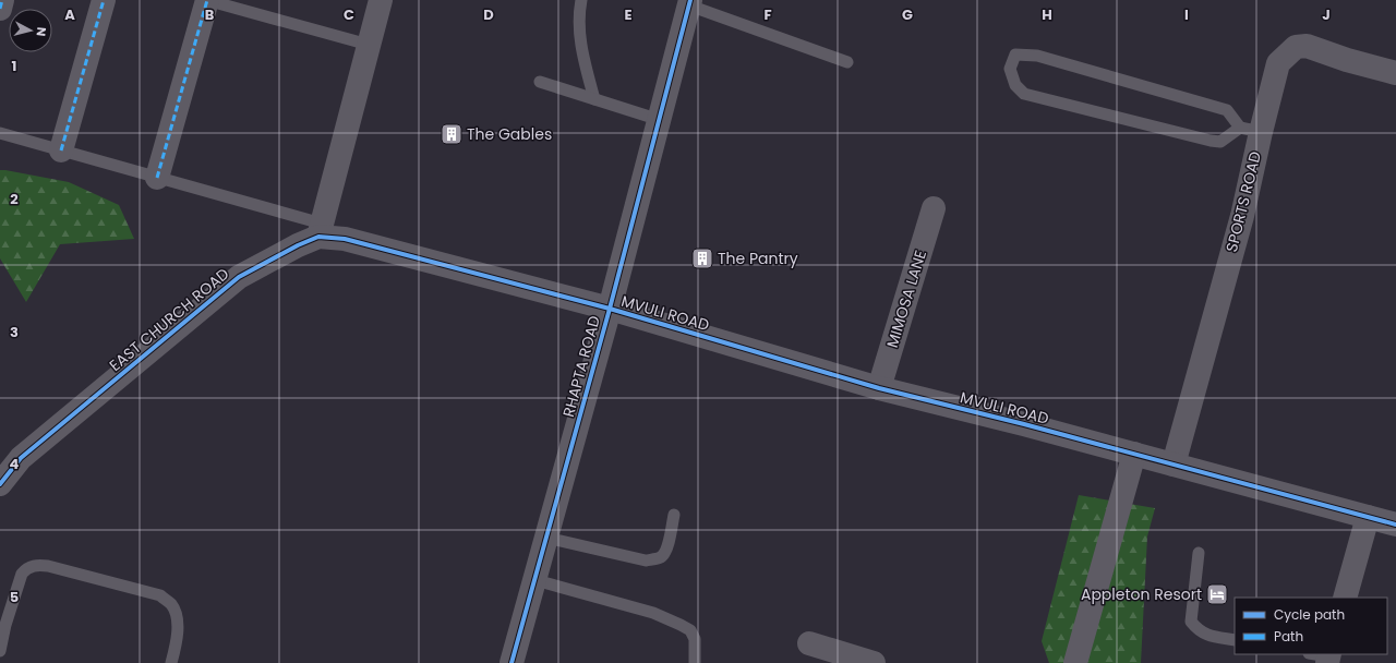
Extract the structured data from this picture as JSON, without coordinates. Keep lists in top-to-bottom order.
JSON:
{
  "streets": {
    "street": [
      "SPORTS ROAD",
      "MIMOSA LANE",
      "MVULI ROAD",
      "EAST CHURCH ROAD",
      "RHAPTA ROAD"
    ]
  },
  "crossings": [
    ["SPORTS ROAD", "MVULI ROAD"],
    ["MIMOSA LANE", "MVULI ROAD"],
    ["MVULI ROAD", "EAST CHURCH ROAD"],
    ["MVULI ROAD", "RHAPTA ROAD"],
    ["EAST CHURCH ROAD", "RHAPTA ROAD"]
  ],
  "places": {
    "building": ["The Gables", "The Pantry"],
    "hotel": ["Appleton Resort"]
  },
  "legend": ["Cycle path", "Path"],
  "north": "right",
  "grid": {
    "columns": [
      "A",
      "B",
      "C",
      "D",
      "E",
      "F",
      "G",
      "H",
      "I",
      "J"
    ],
    "rows": [
      "1",
      "2",
      "3",
      "4",
      "5"
    ]
  }
}
